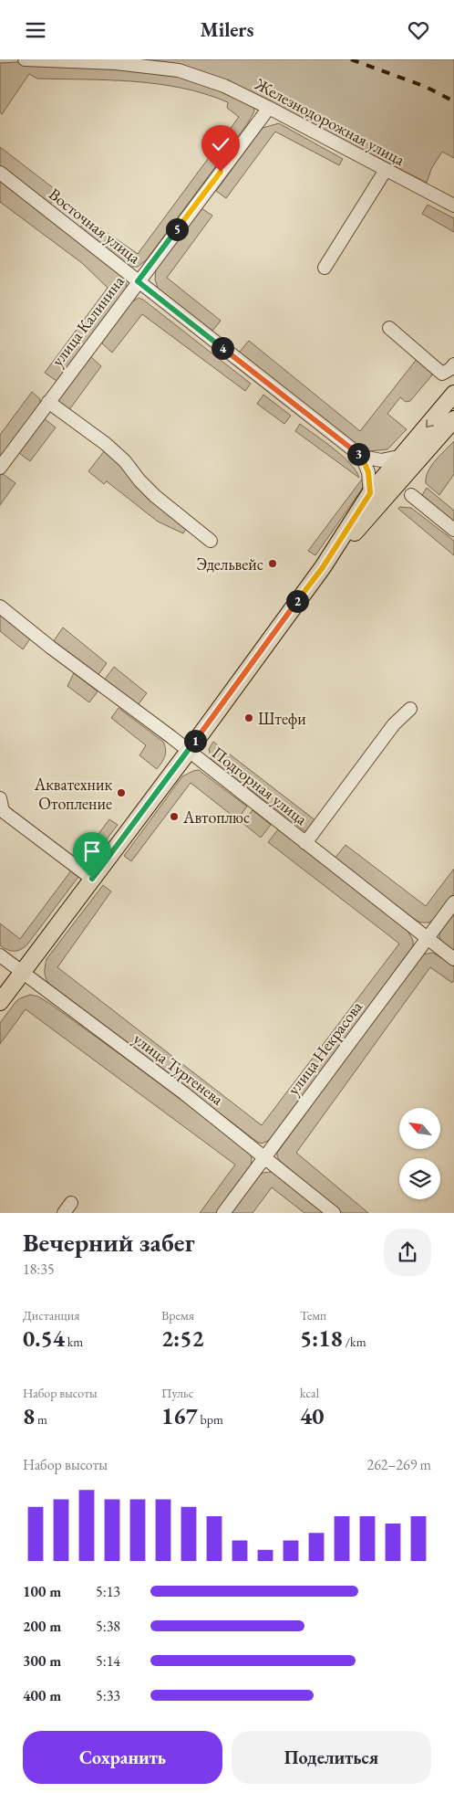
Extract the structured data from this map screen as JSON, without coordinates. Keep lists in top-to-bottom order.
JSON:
{
  "streets": {
    "street": [
      "Железнодорожная улица",
      "Восточная улица",
      "улица Калинина",
      "Подгорная улица",
      "улица Некрасова",
      "улица Тургенева"
    ]
  },
  "crossings": [
    ["Железнодорожная улица", "улица Калинина"],
    ["Восточная улица", "улица Калинина"],
    ["Подгорная улица", "улица Некрасова"],
    ["улица Некрасова", "улица Тургенева"]
  ],
  "places": [
    "Эдельвейс",
    "Штефи",
    "Акватехник Отопление",
    "Автоплюс"
  ],
  "north": "top left",
  "page": {
    "header": "Milers",
    "pins": [
      "5",
      "4",
      "3",
      "2",
      "1"
    ],
    "heading": ["Вечерний забег", "18:35"],
    "stats": [
      ["Дистанция", "0.54 km"],
      ["Время", "2:52"],
      ["Темп", "5:18 /km"],
      ["Набор высоты", "8 m"],
      ["Пульс", "167 bpm"],
      ["kcal", "40"]
    ],
    "chart": ["Набор высоты", "262–269 m"],
    "list": [
      {
        "name": "100 m",
        "note": "5:13"
      },
      {
        "name": "200 m",
        "note": "5:38"
      },
      {
        "name": "300 m",
        "note": "5:14"
      },
      {
        "name": "400 m",
        "note": "5:33"
      }
    ],
    "buttons": ["Сохранить", "Поделиться"]
  }
}
